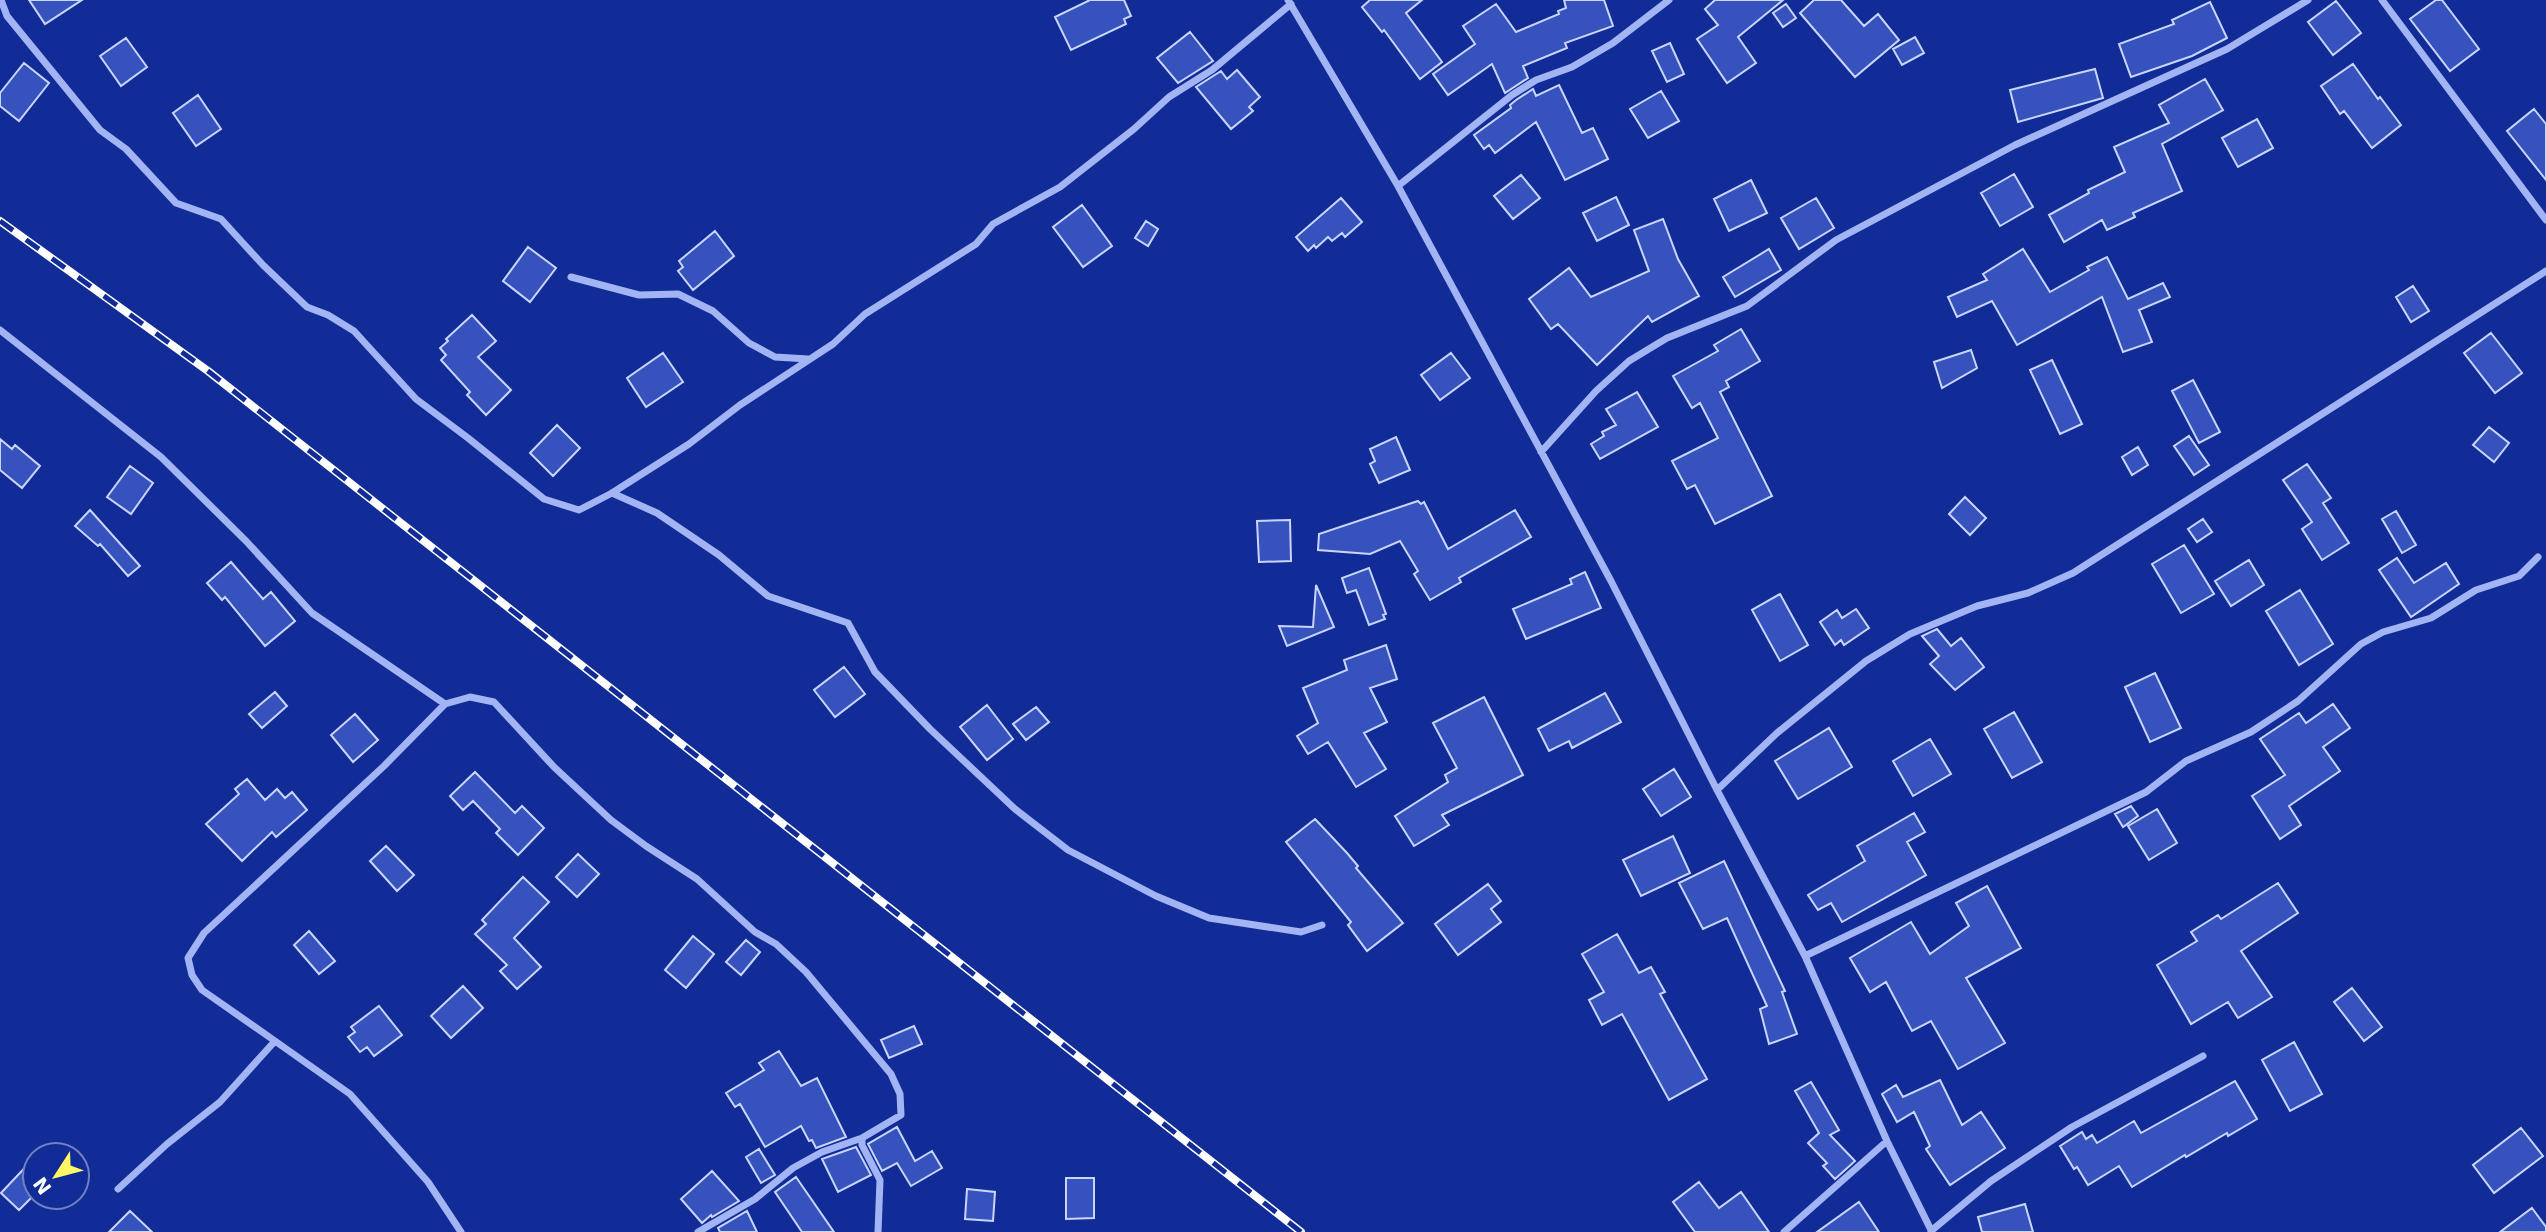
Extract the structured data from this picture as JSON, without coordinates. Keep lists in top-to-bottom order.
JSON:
{
  "north": "bottom left"
}
